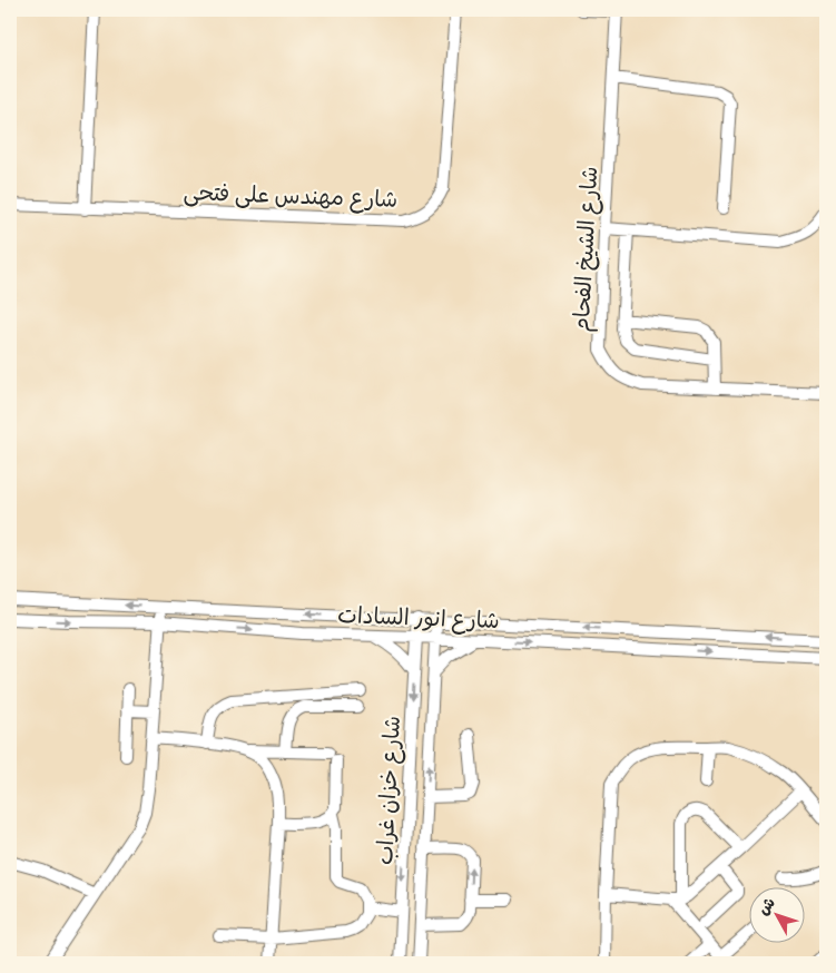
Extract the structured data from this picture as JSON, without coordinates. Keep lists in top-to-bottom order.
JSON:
{
  "streets": {
    "street": [
      "شارع مهندس على فتحى",
      "شارع الشيخ الفحام",
      "شارع انور السادات",
      "شارع خزان غراب"
    ]
  },
  "crossings": [
    ["شارع انور السادات", "شارع خزان غراب"]
  ],
  "north": "top left"
}
